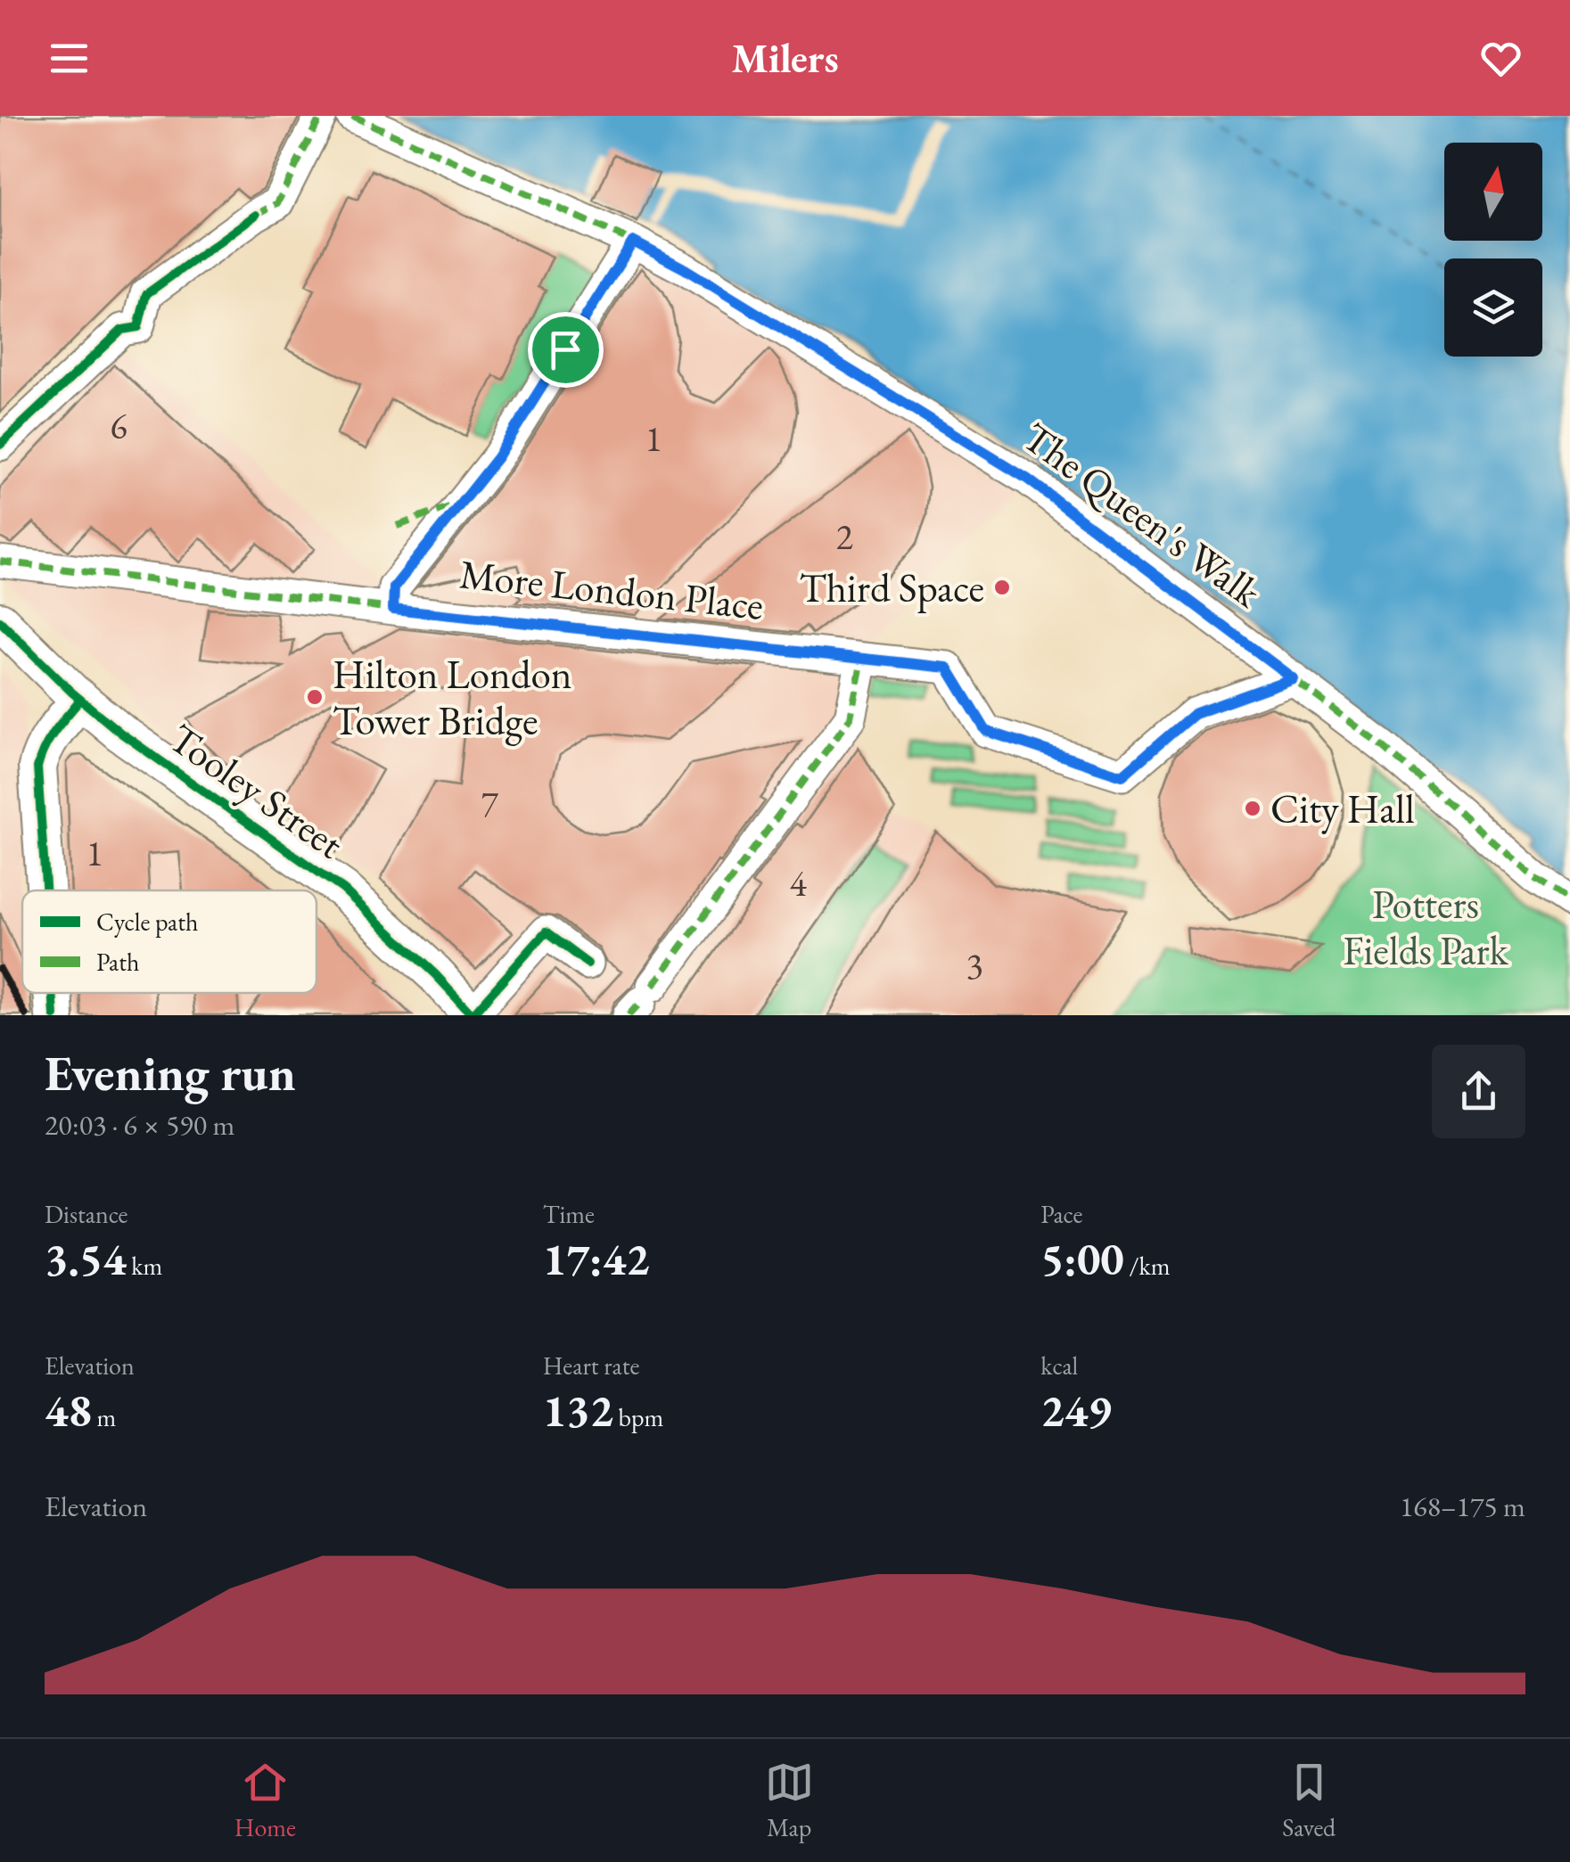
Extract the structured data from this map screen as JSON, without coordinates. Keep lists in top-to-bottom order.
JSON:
{
  "streets": {
    "main road": ["Tooley Street"],
    "street": ["The Queen's Walk", "More London Place"]
  },
  "crossings": [
    ["The Queen's Walk", "More London Place"]
  ],
  "parks": ["Potters Fields Park"],
  "places": ["Third Space", "Hilton London Tower Bridge", "City Hall"],
  "house_numbers": [
    "6",
    "1",
    "2",
    "7",
    "1",
    "4",
    "3"
  ],
  "legend": ["Cycle path", "Path"],
  "north": "top",
  "page": {
    "header": "Milers",
    "heading": ["Evening run", "20:03 · 6 × 590 m"],
    "stats": [
      ["Distance", "3.54 km"],
      ["Time", "17:42"],
      ["Pace", "5:00 /km"],
      ["Elevation", "48 m"],
      ["Heart rate", "132 bpm"],
      ["kcal", "249"]
    ],
    "chart": ["Elevation", "168–175 m"],
    "tabs": ["Home", "Map", "Saved"]
  }
}
